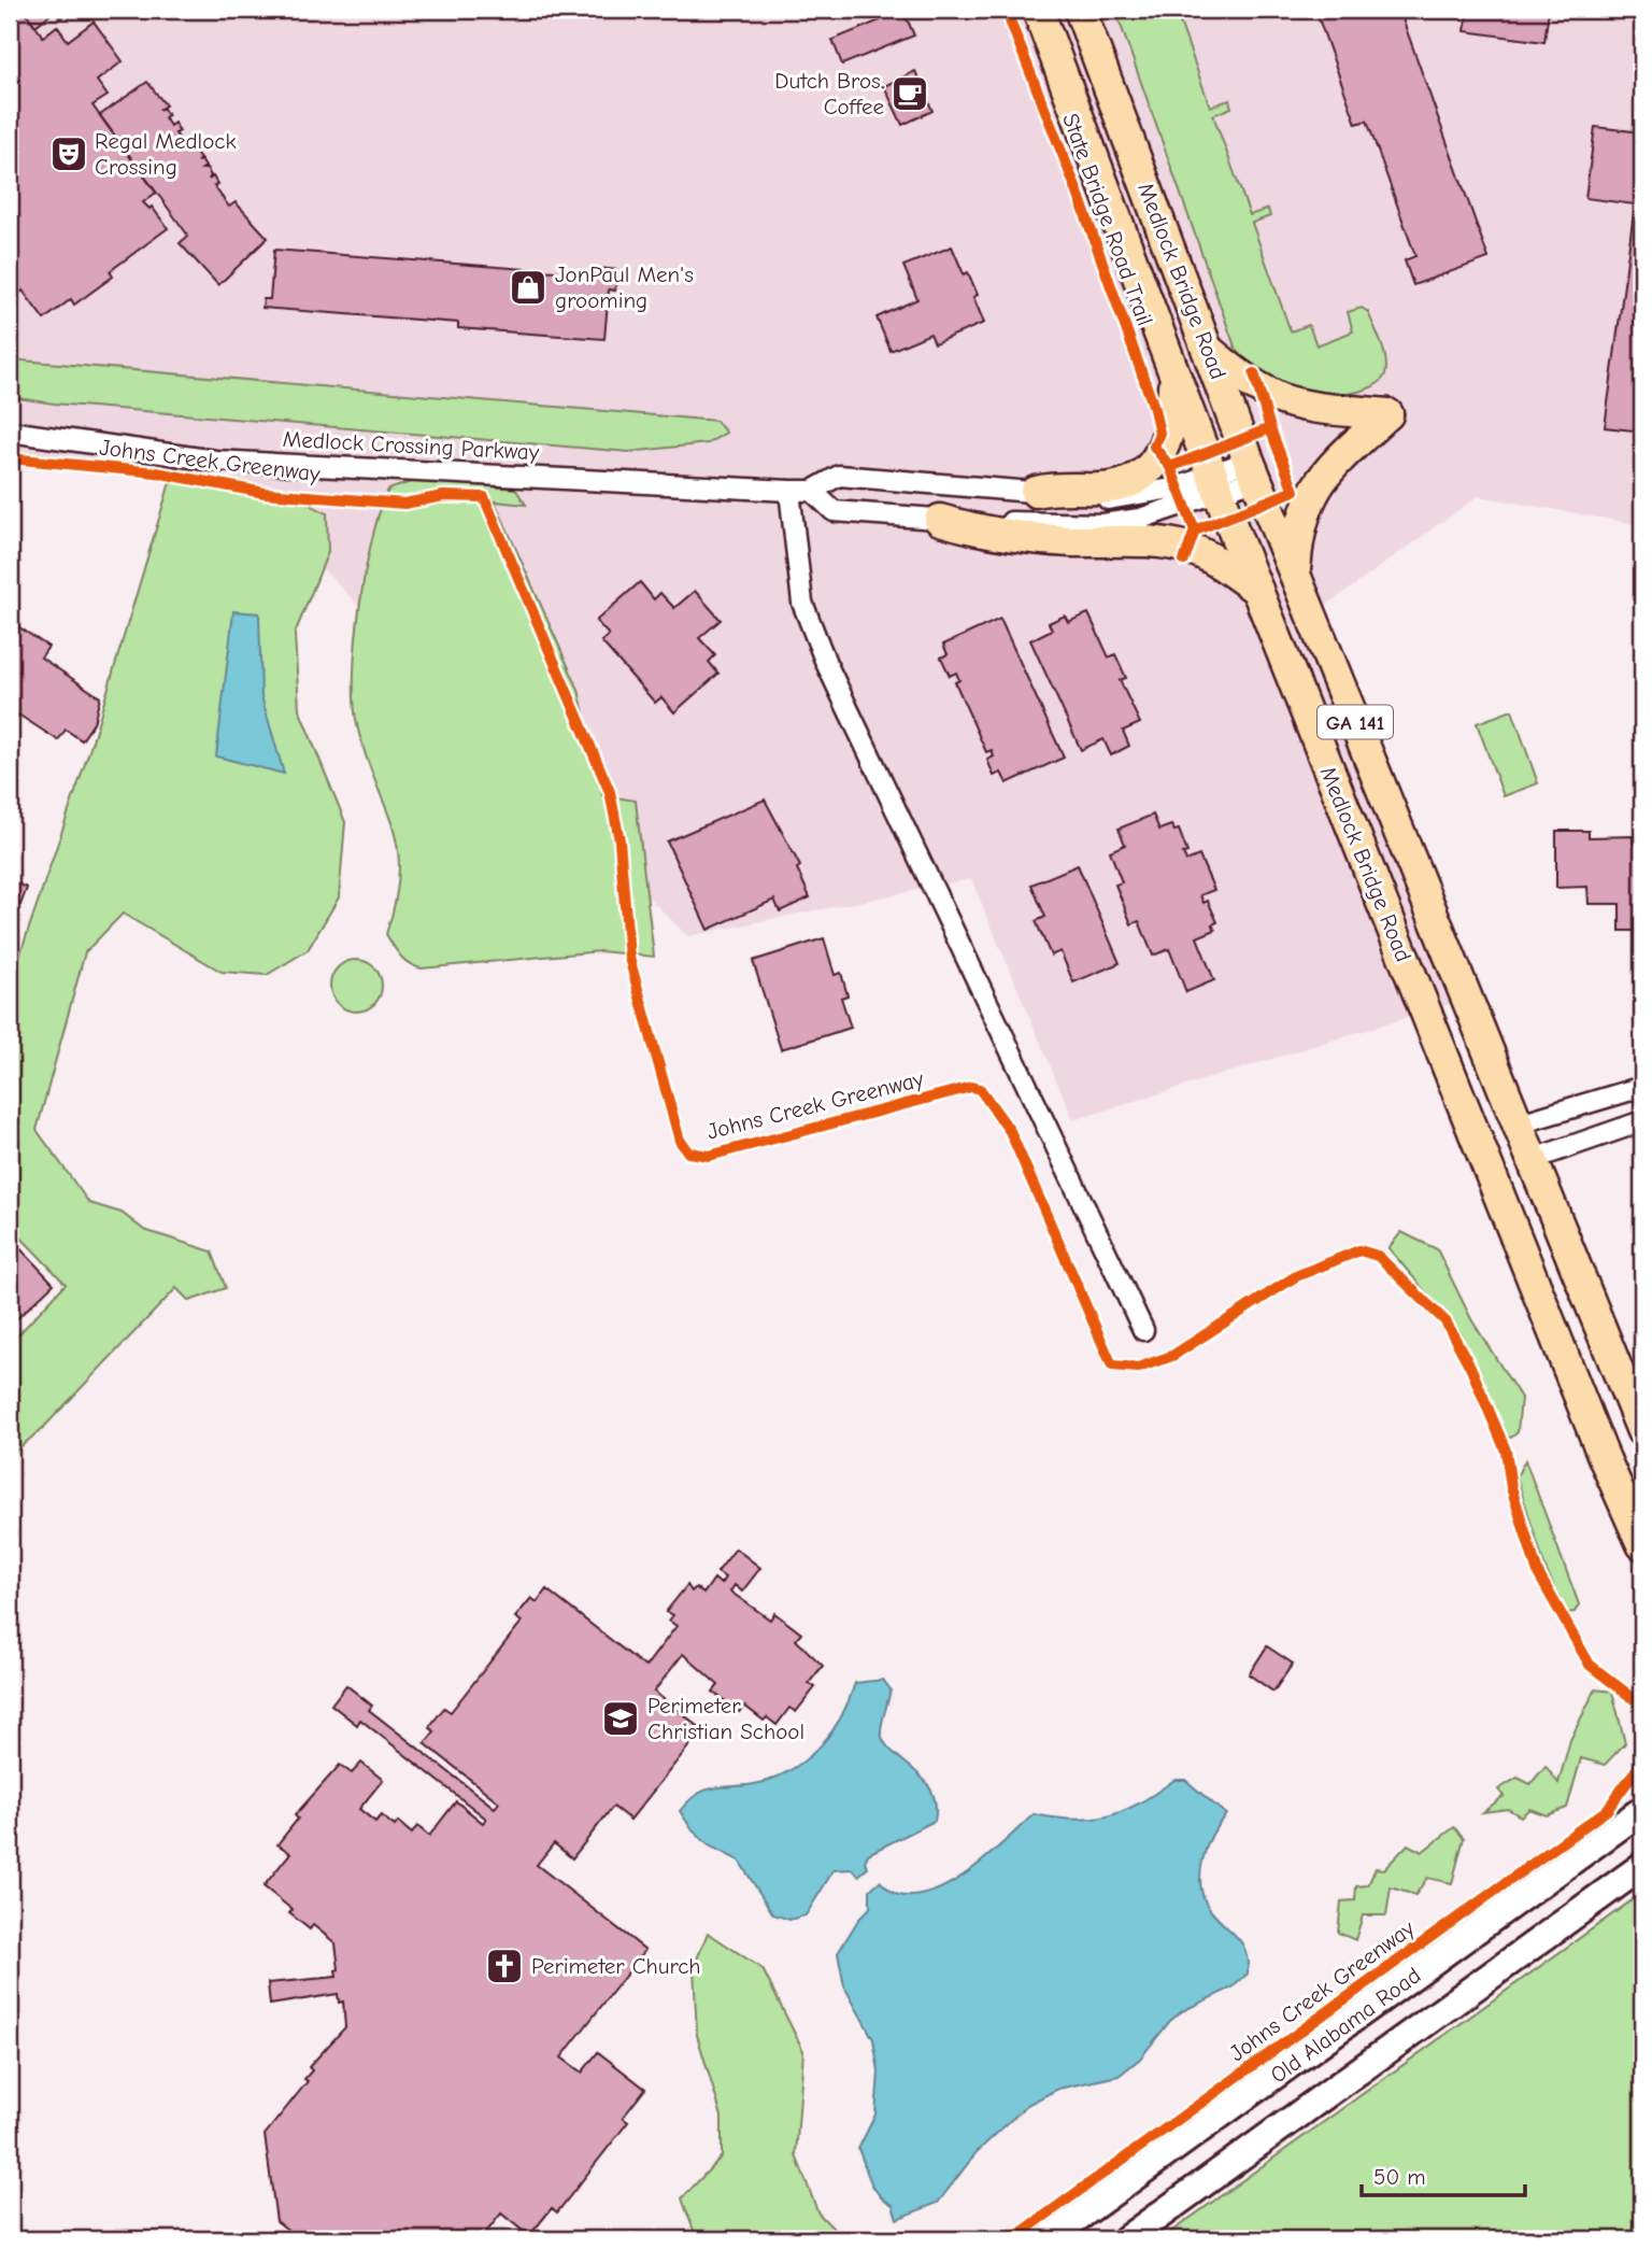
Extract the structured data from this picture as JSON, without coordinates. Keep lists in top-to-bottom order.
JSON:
{
  "streets": {
    "highway": ["Medlock Bridge Road", "GA 141"],
    "main road": ["Old Alabama Road"],
    "street": ["Medlock Crossing Parkway"],
    "cycle path": ["State Bridge Road Trail", "Johns Creek Greenway"]
  },
  "crossings": [
    ["Medlock Bridge Road", "Medlock Crossing Parkway"]
  ],
  "places": {
    "cafe": ["Dutch Bros. Coffee"],
    "theatre": ["Regal Medlock Crossing"],
    "shop": ["JonPaul Men's grooming"],
    "school or university": ["Perimeter Christian School"],
    "church": ["Perimeter Church"]
  },
  "scale_bar": "50 m"
}
